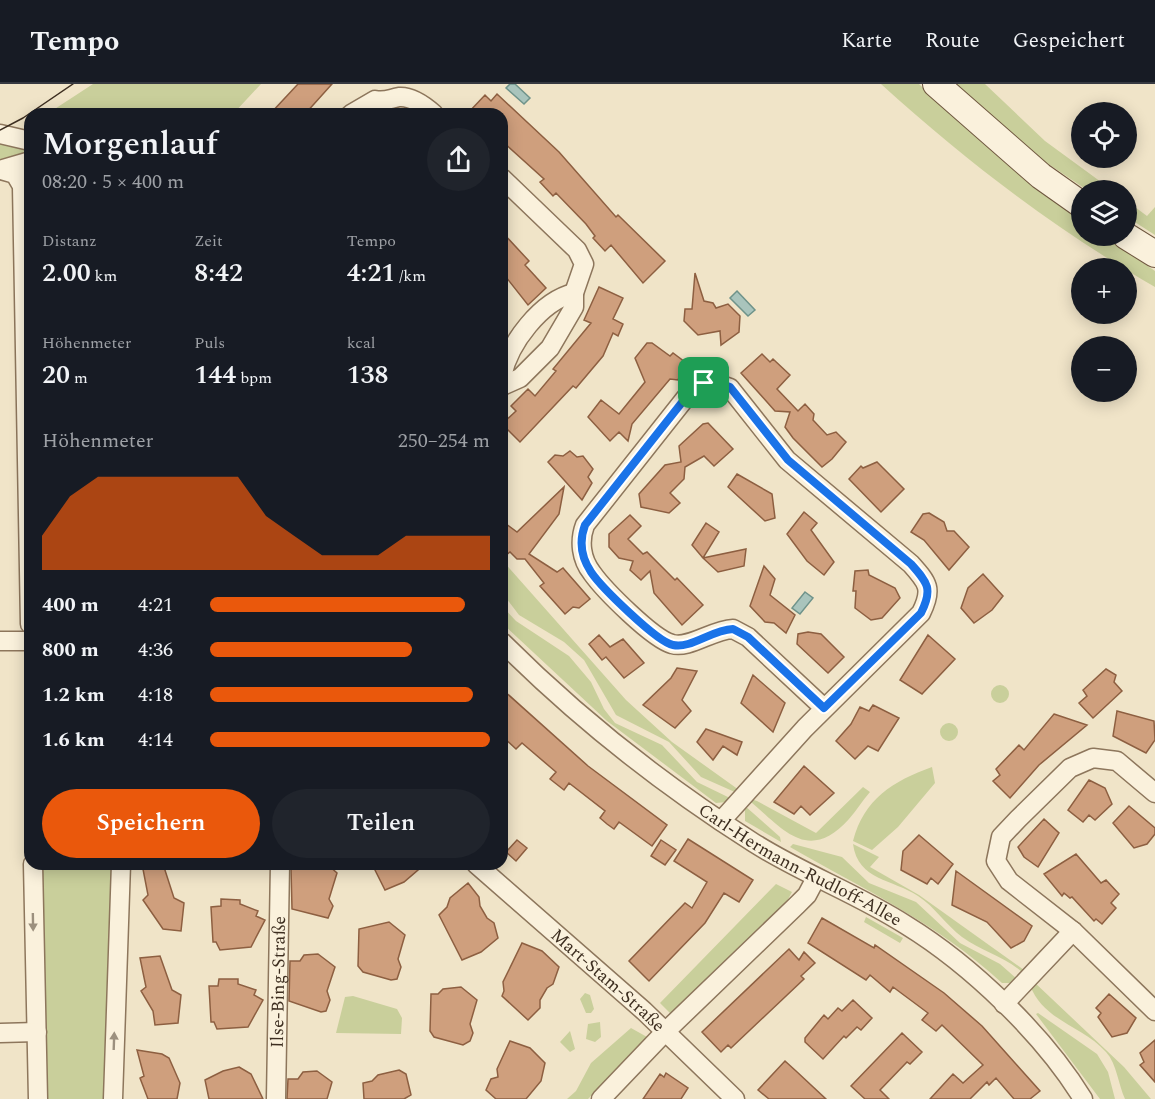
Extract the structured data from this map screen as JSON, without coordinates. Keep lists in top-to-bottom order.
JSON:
{
  "streets": {
    "street": ["Carl-Hermann-Rudloff-Allee", "Mart-Stam-Straße", "Ilse-Bing-Straße"]
  },
  "page": {
    "header": "Tempo",
    "nav": ["Karte", "Route", "Gespeichert"],
    "map_buttons": ["+", "−"],
    "heading": ["Morgenlauf", "08:20 · 5 × 400 m"],
    "stats": [
      ["Distanz", "2.00 km"],
      ["Zeit", "8:42"],
      ["Tempo", "4:21 /km"],
      ["Höhenmeter", "20 m"],
      ["Puls", "144 bpm"],
      ["kcal", "138"]
    ],
    "chart": ["Höhenmeter", "250–254 m"],
    "list": [
      {
        "name": "400 m",
        "note": "4:21"
      },
      {
        "name": "800 m",
        "note": "4:36"
      },
      {
        "name": "1.2 km",
        "note": "4:18"
      },
      {
        "name": "1.6 km",
        "note": "4:14"
      }
    ],
    "buttons": ["Speichern", "Teilen"]
  }
}
